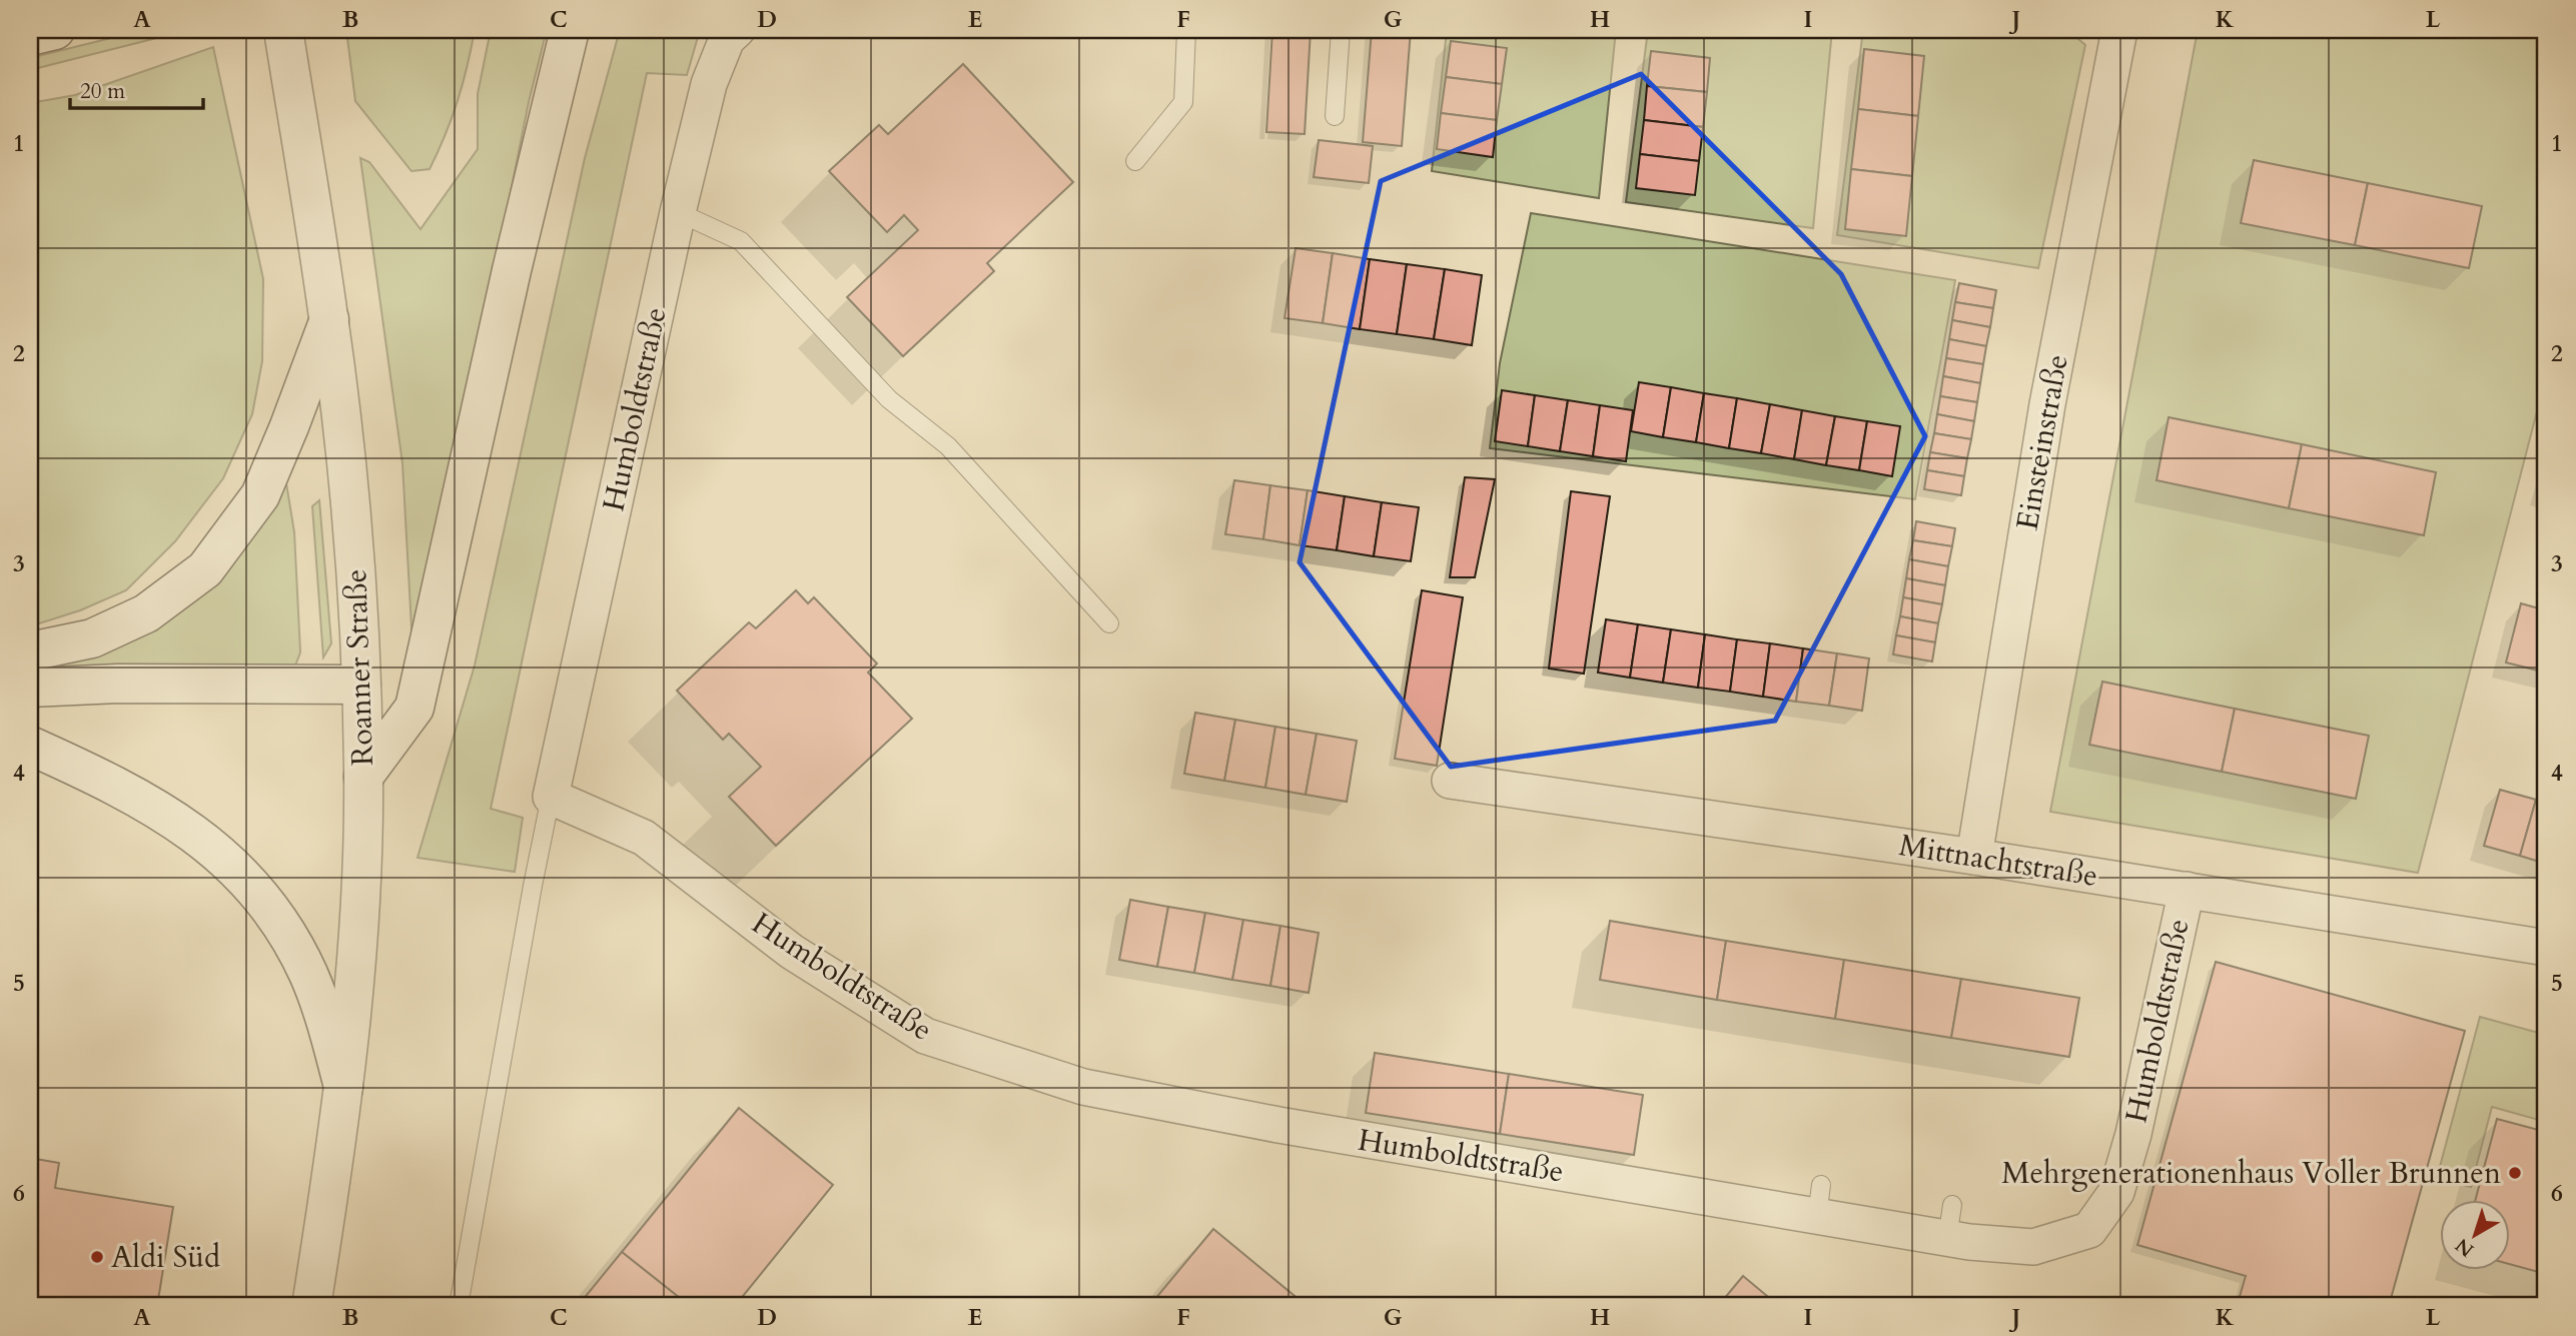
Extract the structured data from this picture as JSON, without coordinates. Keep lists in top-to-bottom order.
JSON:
{
  "streets": {
    "main road": ["Roanner Straße"],
    "street": ["Humboldtstraße", "Einsteinstraße", "Mittnachtstraße"]
  },
  "crossings": [
    ["Humboldtstraße", "Mittnachtstraße"],
    ["Einsteinstraße", "Mittnachtstraße"]
  ],
  "places": ["Mehrgenerationenhaus Voller Brunnen", "Aldi Süd"],
  "scale_bar": "20 m",
  "north": "bottom left",
  "grid": {
    "columns": [
      "A",
      "B",
      "C",
      "D",
      "E",
      "F",
      "G",
      "H",
      "I",
      "J",
      "K",
      "L"
    ],
    "rows": [
      "1",
      "2",
      "3",
      "4",
      "5",
      "6"
    ]
  }
}
